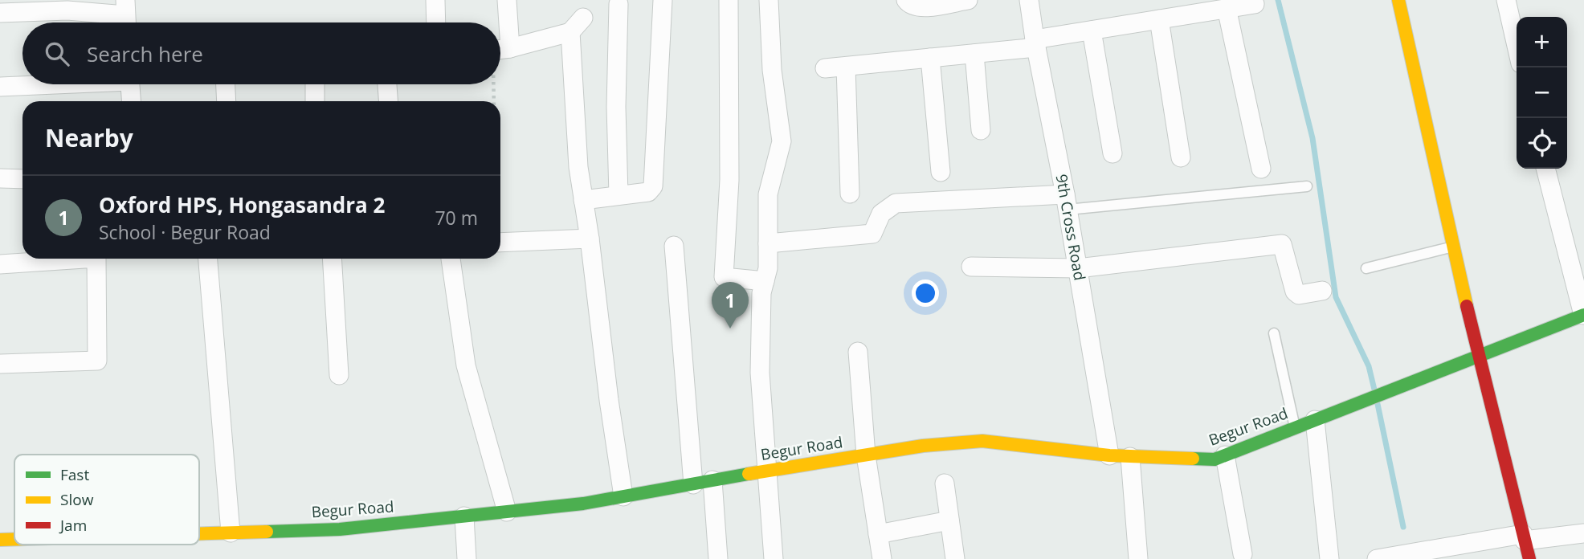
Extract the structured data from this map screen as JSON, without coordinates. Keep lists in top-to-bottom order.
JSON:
{
  "streets": {
    "main road": ["Begur Road"],
    "street": ["9th Cross Road"]
  },
  "crossings": [
    ["9th Cross Road", "Begur Road"]
  ],
  "legend": ["Fast", "Slow", "Jam"],
  "page": {
    "map_buttons": ["+", "−"],
    "search": "Search here",
    "heading": "Nearby",
    "list": [
      {
        "mark": "1",
        "name": "Oxford HPS, Hongasandra 2",
        "note": "School · Begur Road",
        "value": "70 m"
      }
    ],
    "pins": "1"
  }
}
